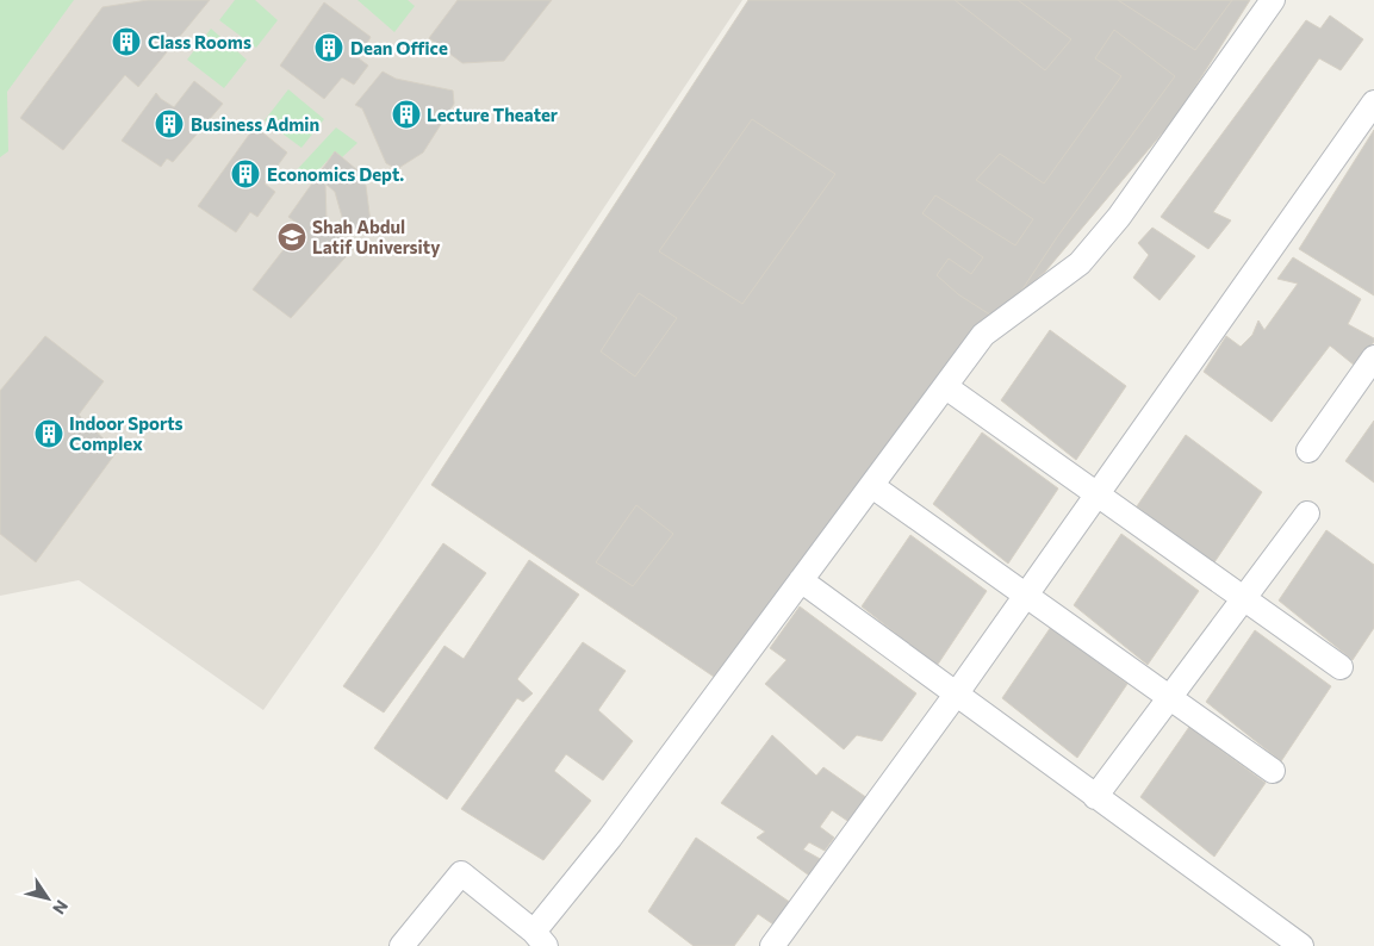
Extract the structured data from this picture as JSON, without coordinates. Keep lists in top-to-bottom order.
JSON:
{
  "places": {
    "building": [
      "Class Rooms",
      "Dean Office",
      "Lecture Theater",
      "Business Admin",
      "Economics Dept.",
      "Indoor Sports Complex"
    ],
    "school or university": ["Shah Abdul Latif University"]
  },
  "north": "bottom right"
}
